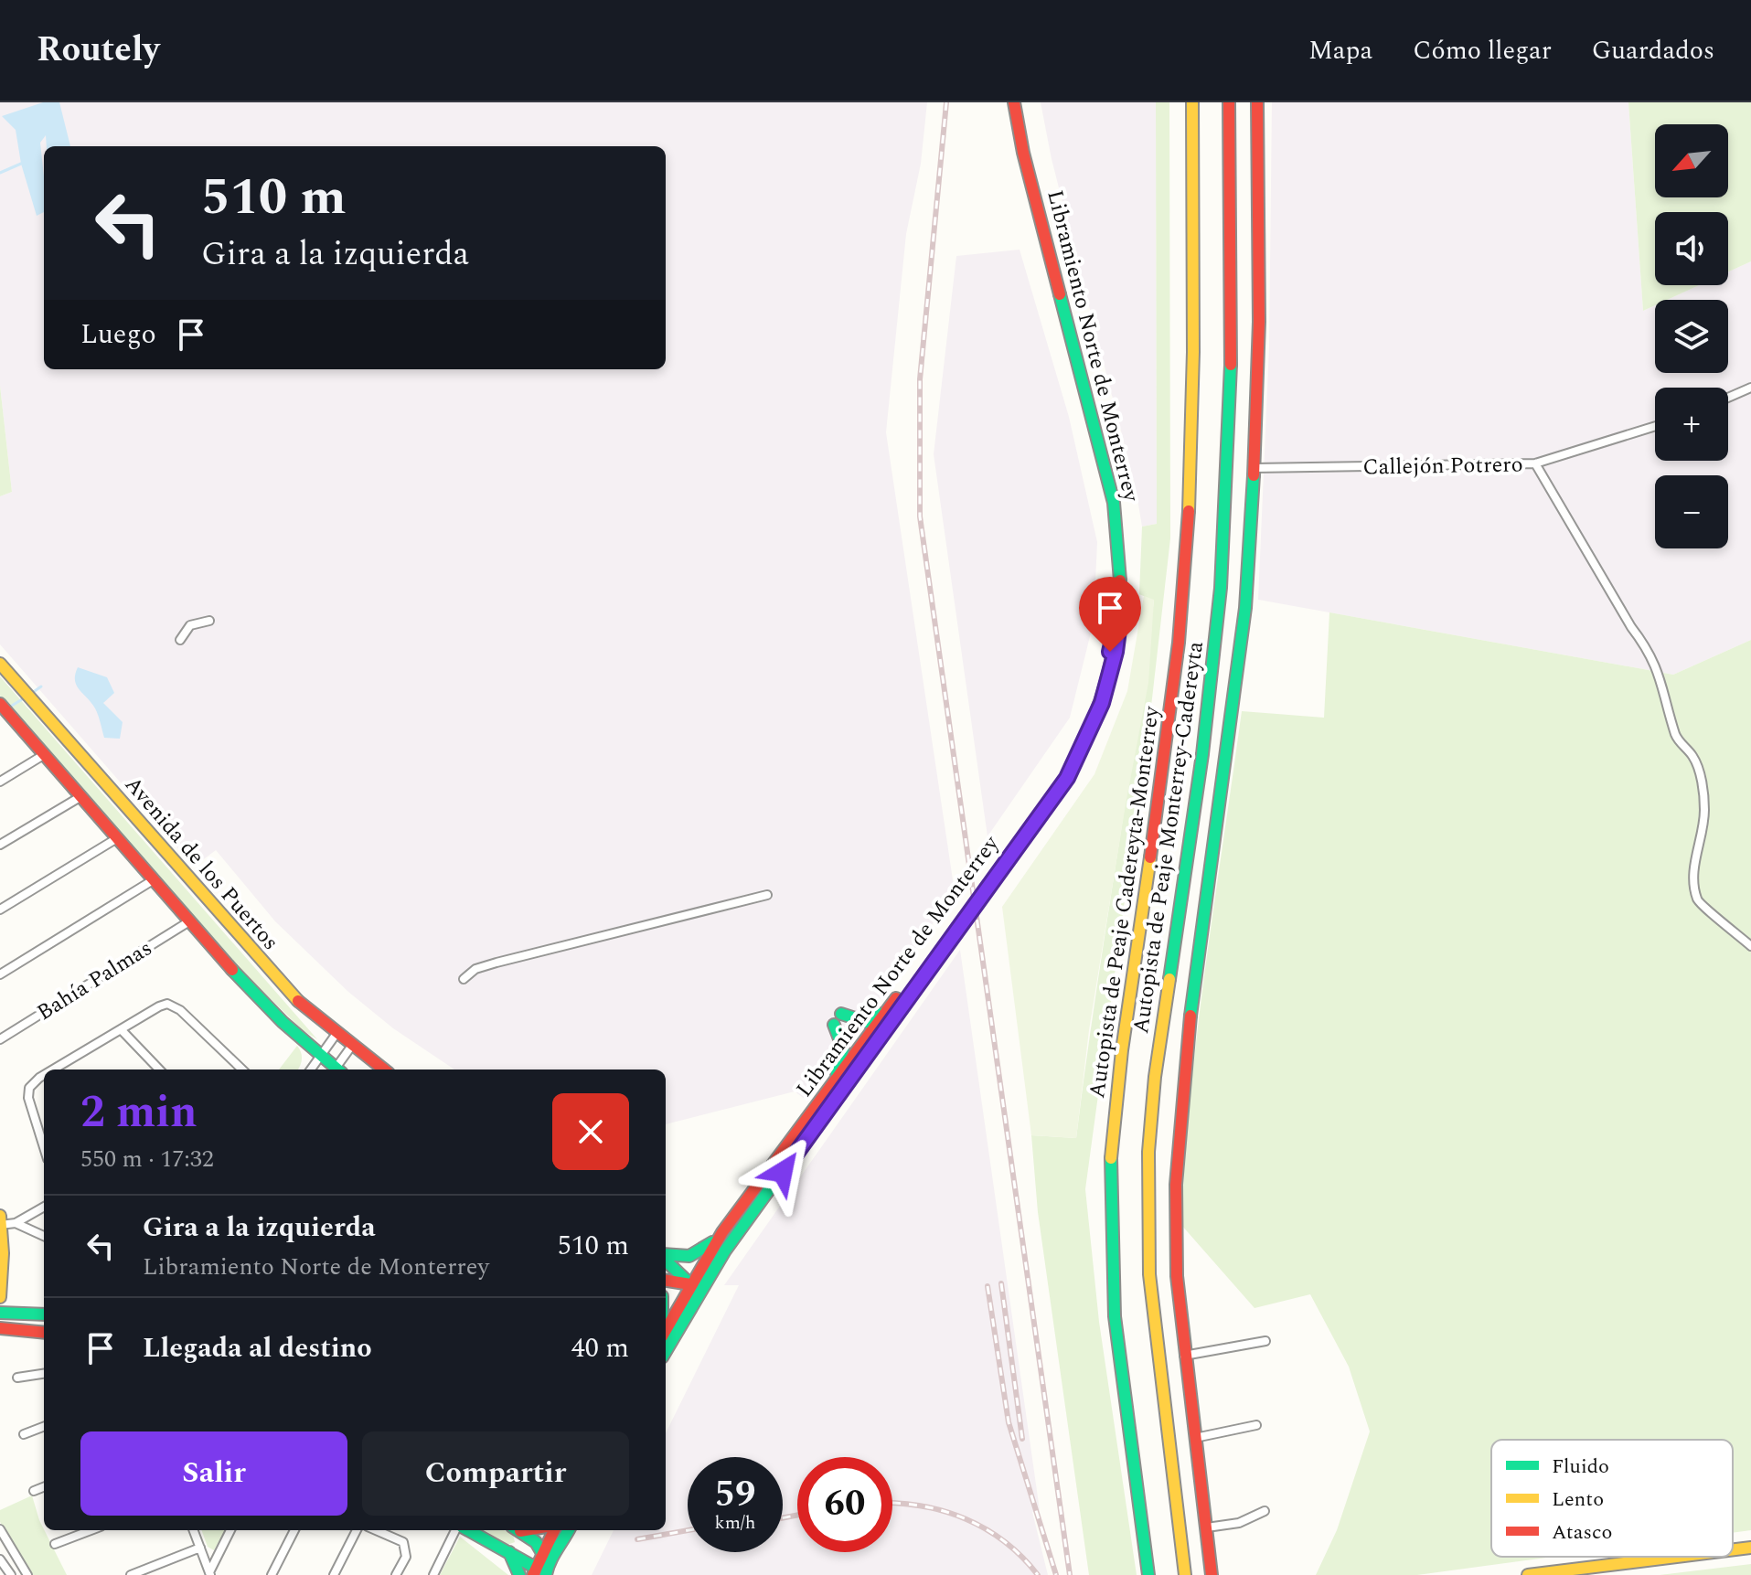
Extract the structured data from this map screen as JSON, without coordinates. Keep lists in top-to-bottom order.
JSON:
{
  "streets": {
    "main road": [
      "Libramiento Norte de Monterrey",
      "Autopista de Peaje Monterrey-Cadereyta",
      "Avenida de los Puertos",
      "Autopista de Peaje Cadereyta-Monterrey"
    ],
    "street": ["Callejón Potrero", "Bahía Palmas"]
  },
  "legend": ["Fluido", "Lento", "Atasco"],
  "north": "bottom left",
  "page": {
    "header": "Routely",
    "nav": ["Mapa", "Cómo llegar", "Guardados"],
    "map_buttons": ["+", "−"],
    "turn": ["510 m", "Gira a la izquierda"],
    "then": "Luego",
    "heading": ["2 min", "550 m · 17:32"],
    "list": [
      {
        "name": "Gira a la izquierda",
        "note": "Libramiento Norte de Monterrey",
        "value": "510 m"
      },
      {
        "name": "Llegada al destino",
        "value": "40 m"
      }
    ],
    "buttons": ["Salir", "Compartir"],
    "speed": "59 km/h",
    "limit": "60"
  }
}
